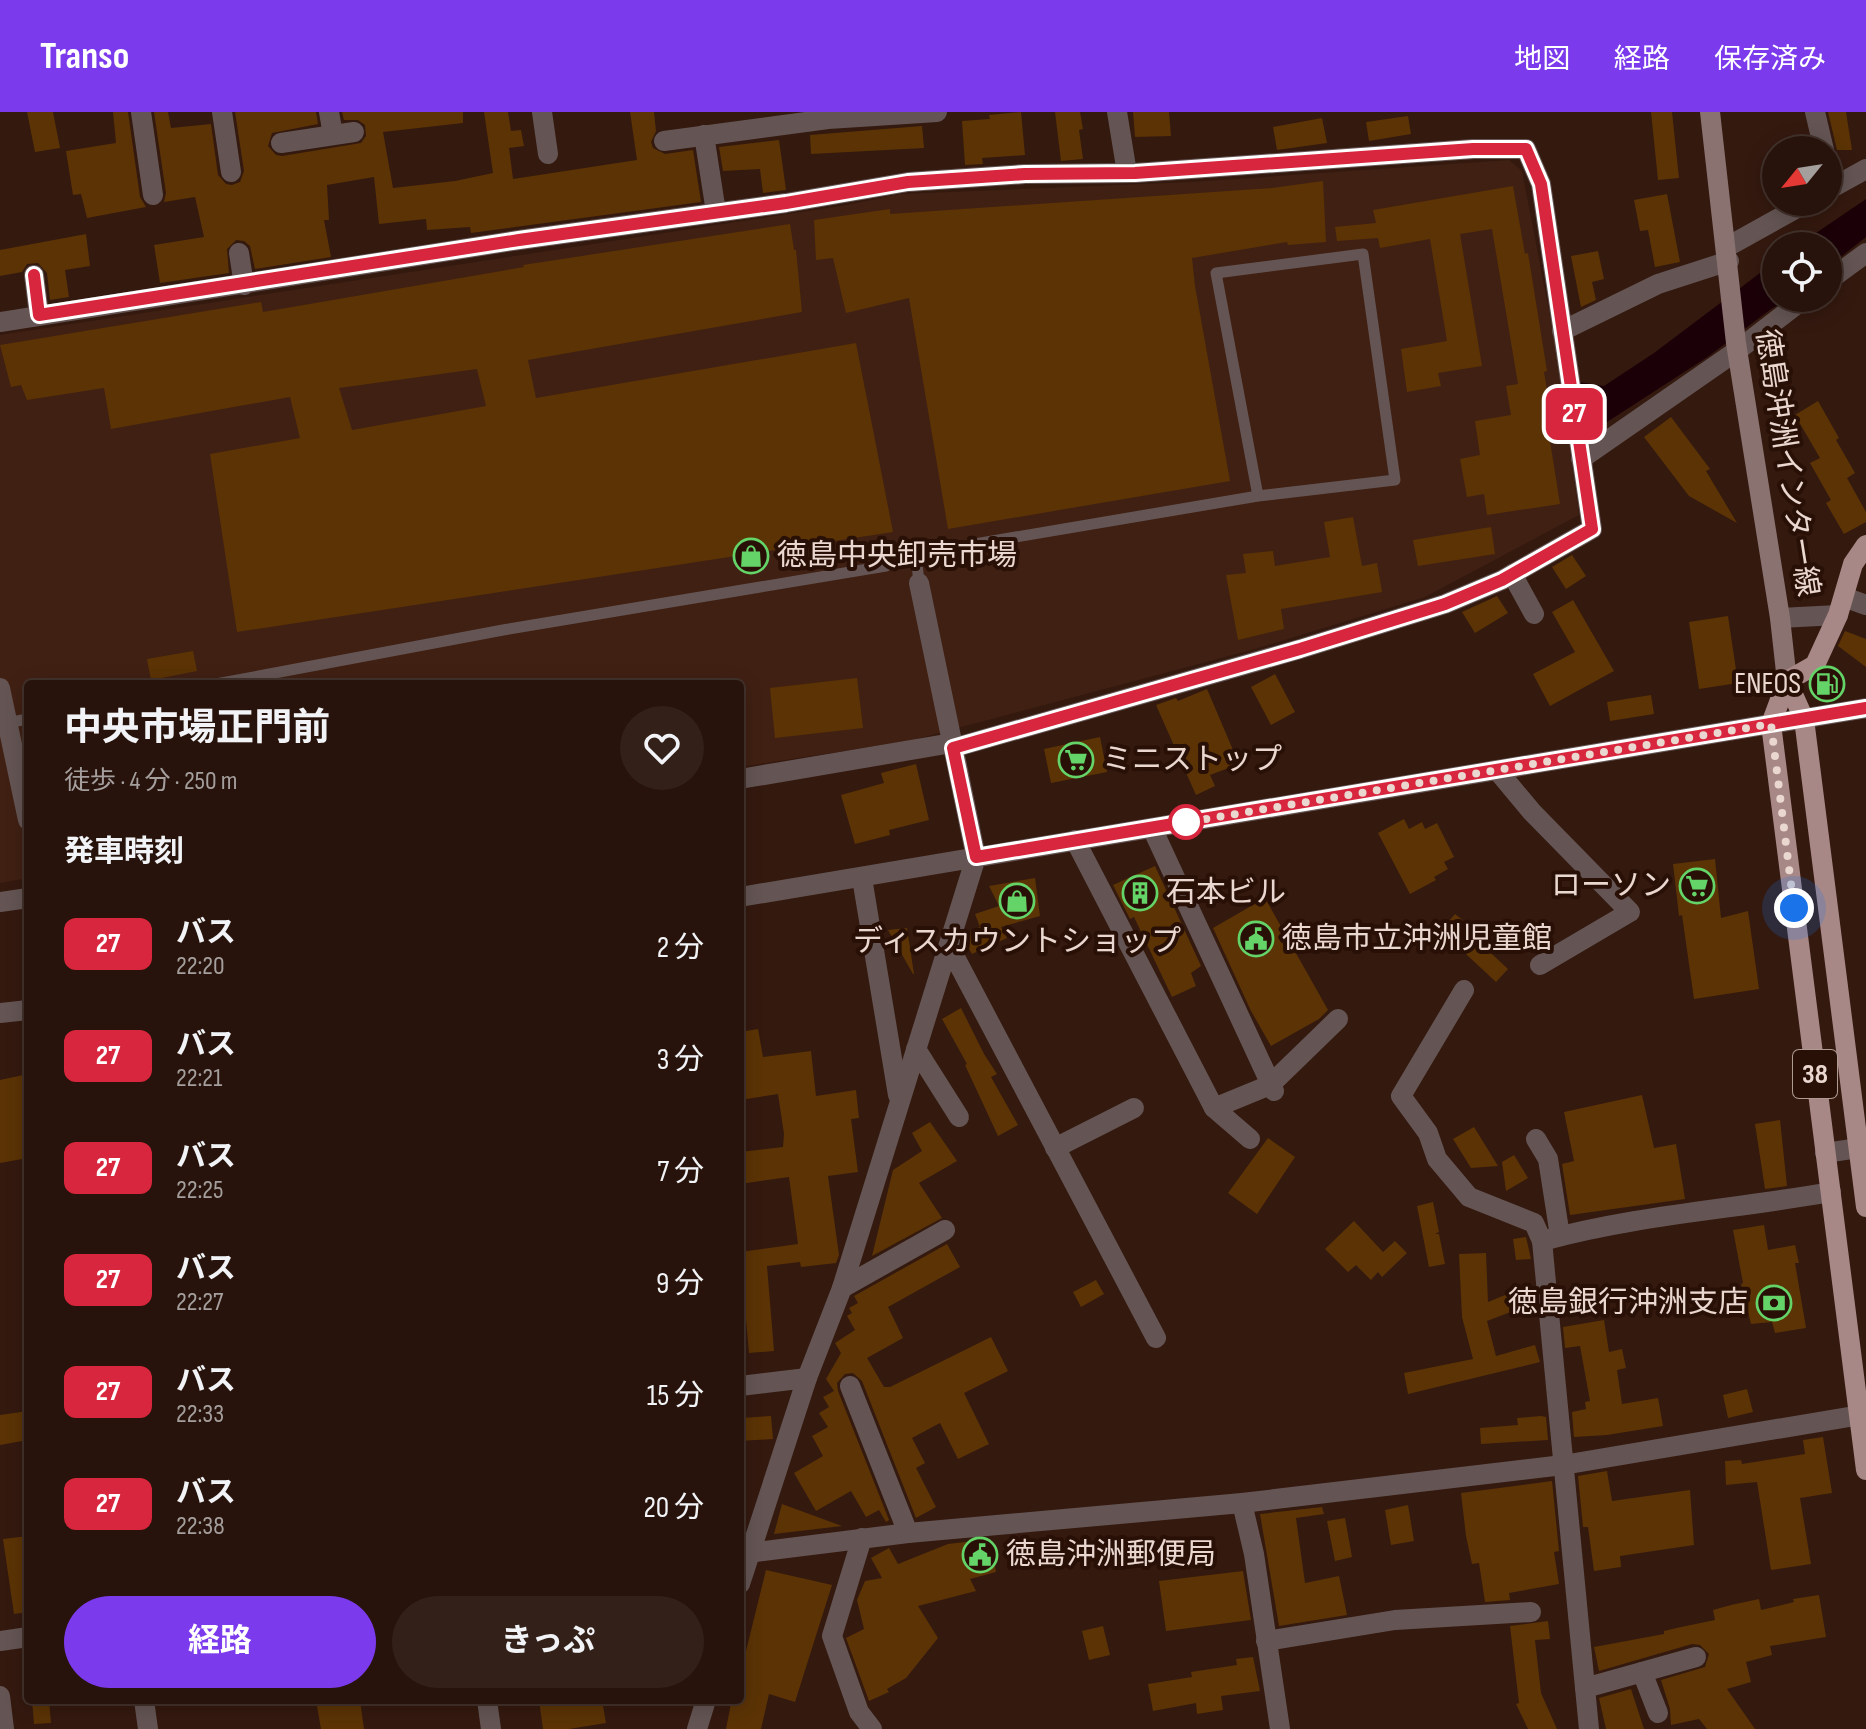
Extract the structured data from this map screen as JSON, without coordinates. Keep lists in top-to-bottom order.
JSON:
{
  "streets": {
    "main road": ["徳島沖洲インター線", "38"]
  },
  "crossings": [
    ["徳島沖洲インター線", "38"]
  ],
  "places": {
    "shop": ["徳島中央卸売市場", "ディスカウントショップ"],
    "fuel station": ["ENEOS"],
    "supermarket": ["ミニストップ", "ローソン"],
    "building": ["石本ビル"],
    "public building": ["徳島市立沖洲児童館", "徳島沖洲郵便局"],
    "bank": ["徳島銀行沖洲支店"]
  },
  "lines": ["bus line 27"],
  "north": "bottom left",
  "page": {
    "header": "Transo",
    "nav": ["地図", "経路", "保存済み"],
    "on_map": "27",
    "heading": [
      ["中央市場正門前", "徒歩 · 4 分 · 250 m"],
      "発車時刻"
    ],
    "list": [
      {
        "mark": "27",
        "name": "バス",
        "note": "22:20",
        "value": "2 分"
      },
      {
        "mark": "27",
        "name": "バス",
        "note": "22:21",
        "value": "3 分"
      },
      {
        "mark": "27",
        "name": "バス",
        "note": "22:25",
        "value": "7 分"
      },
      {
        "mark": "27",
        "name": "バス",
        "note": "22:27",
        "value": "9 分"
      },
      {
        "mark": "27",
        "name": "バス",
        "note": "22:33",
        "value": "15 分"
      },
      {
        "mark": "27",
        "name": "バス",
        "note": "22:38",
        "value": "20 分"
      }
    ],
    "buttons": ["経路", "きっぷ"]
  }
}
